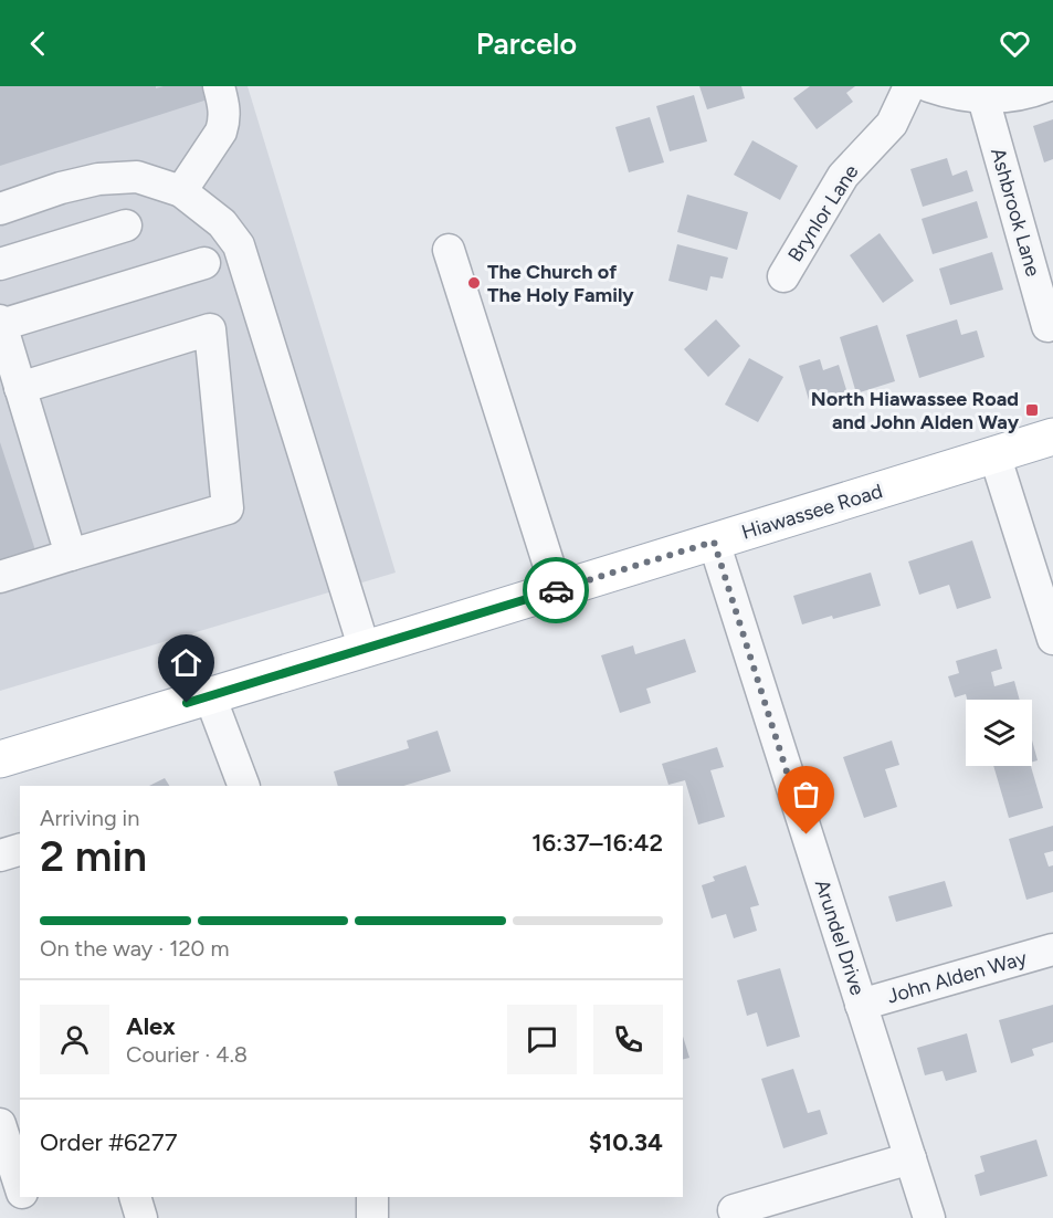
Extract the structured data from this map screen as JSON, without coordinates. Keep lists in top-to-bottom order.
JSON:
{
  "streets": {
    "main road": ["Hiawassee Road"],
    "street": [
      "Ashbrook Lane",
      "Brynlor Lane",
      "Arundel Drive",
      "John Alden Way"
    ]
  },
  "crossings": [
    ["Hiawassee Road", "Arundel Drive"],
    ["Arundel Drive", "John Alden Way"]
  ],
  "places": {
    "other": ["The Church of The Holy Family"],
    "transit": ["North Hiawassee Road and John Alden Way"]
  },
  "page": {
    "header": "Parcelo",
    "heading": ["2 min", "Arriving in", "16:37–16:42"],
    "panel": [
      "Alex",
      "Courier · 4.8",
      "Order #6277",
      "$10.34"
    ],
    "bar": "On the way · 120 m"
  }
}
